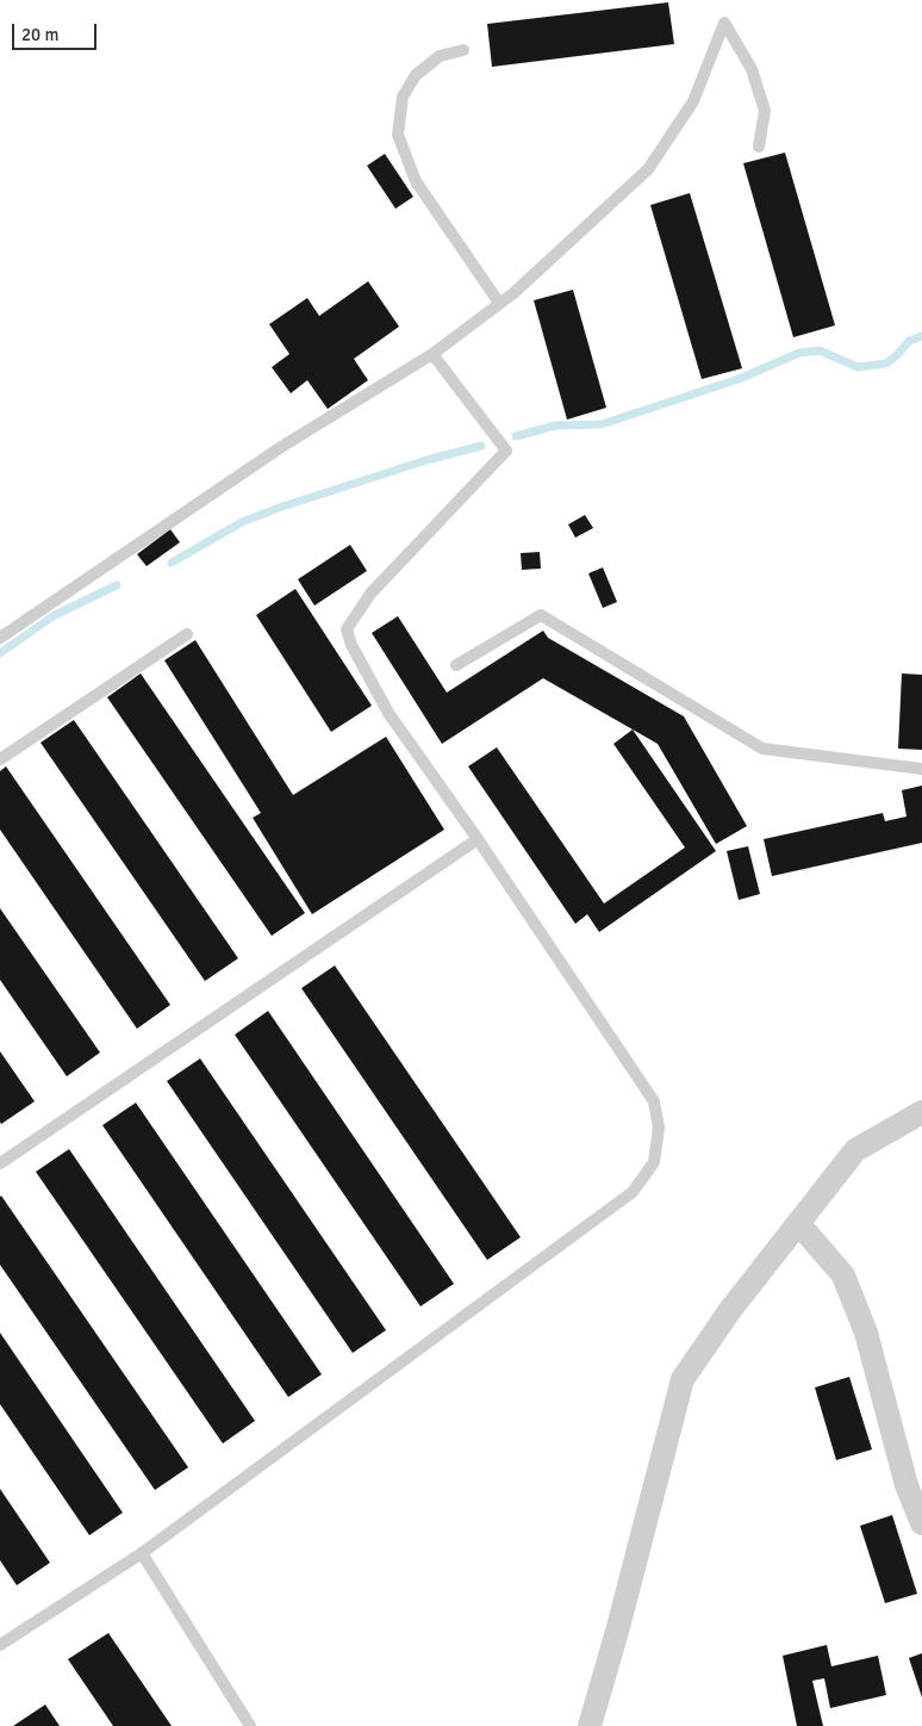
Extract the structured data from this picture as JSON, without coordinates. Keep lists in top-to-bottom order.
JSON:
{
  "scale_bar": "20 m"
}
